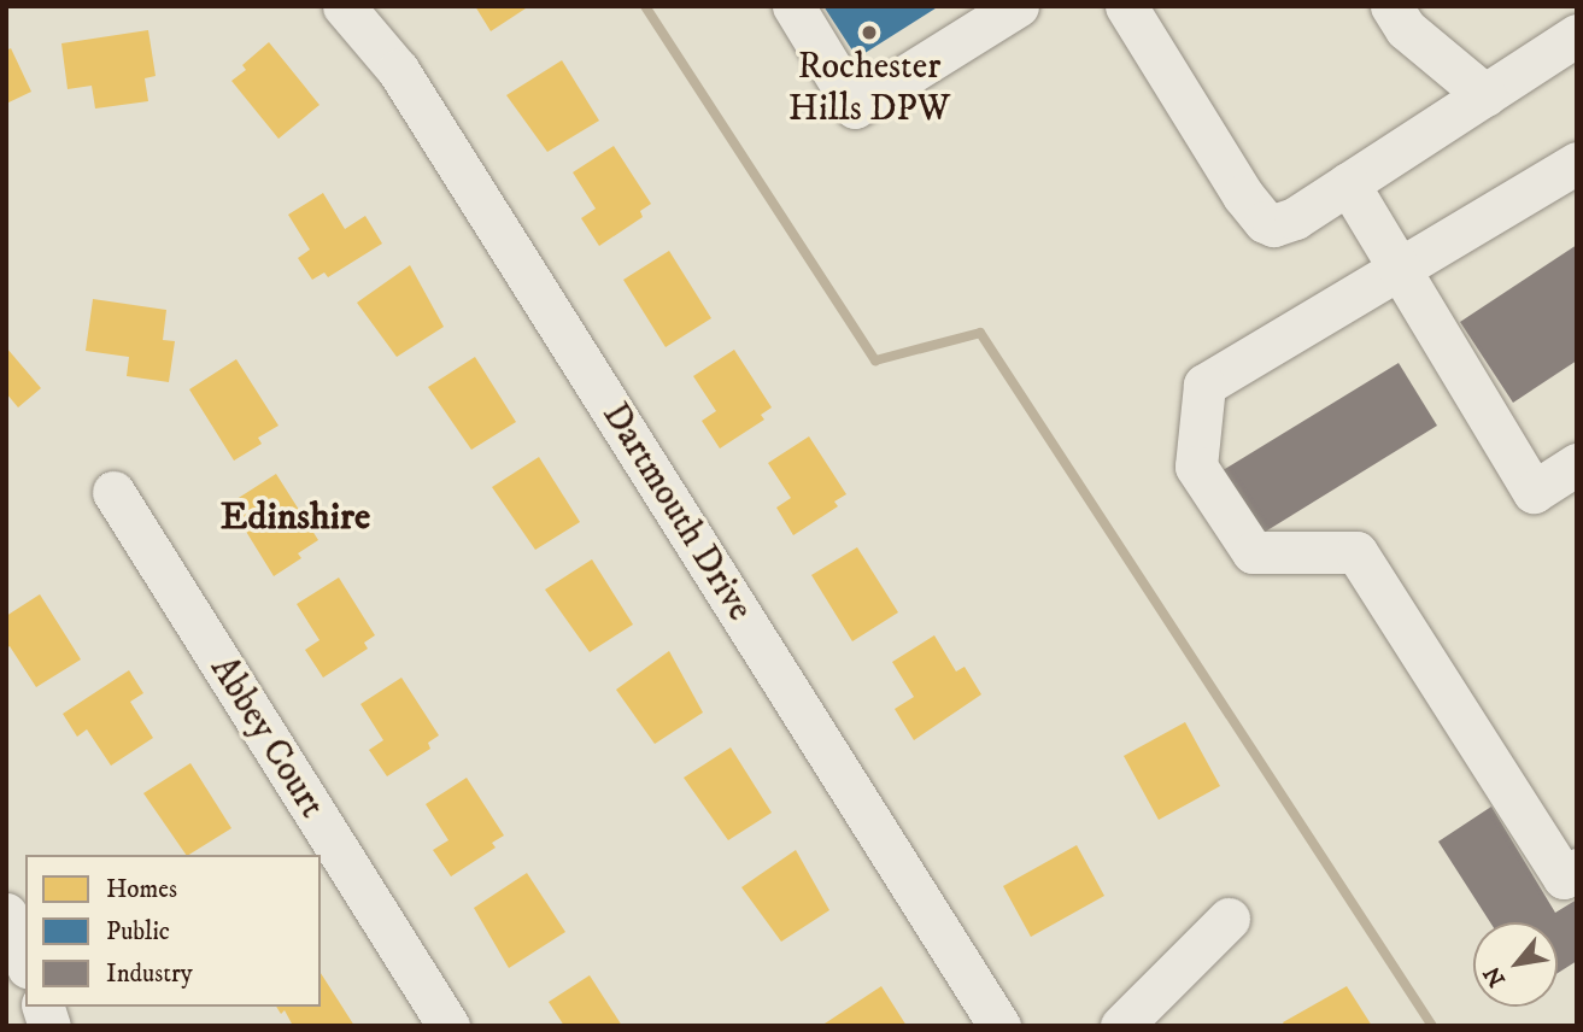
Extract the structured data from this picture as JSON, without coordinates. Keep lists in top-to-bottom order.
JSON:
{
  "streets": {
    "street": ["Dartmouth Drive", "Abbey Court"]
  },
  "districts": ["Edinshire"],
  "places": ["Rochester Hills DPW"],
  "legend": ["Homes", "Public", "Industry"],
  "north": "bottom left"
}
